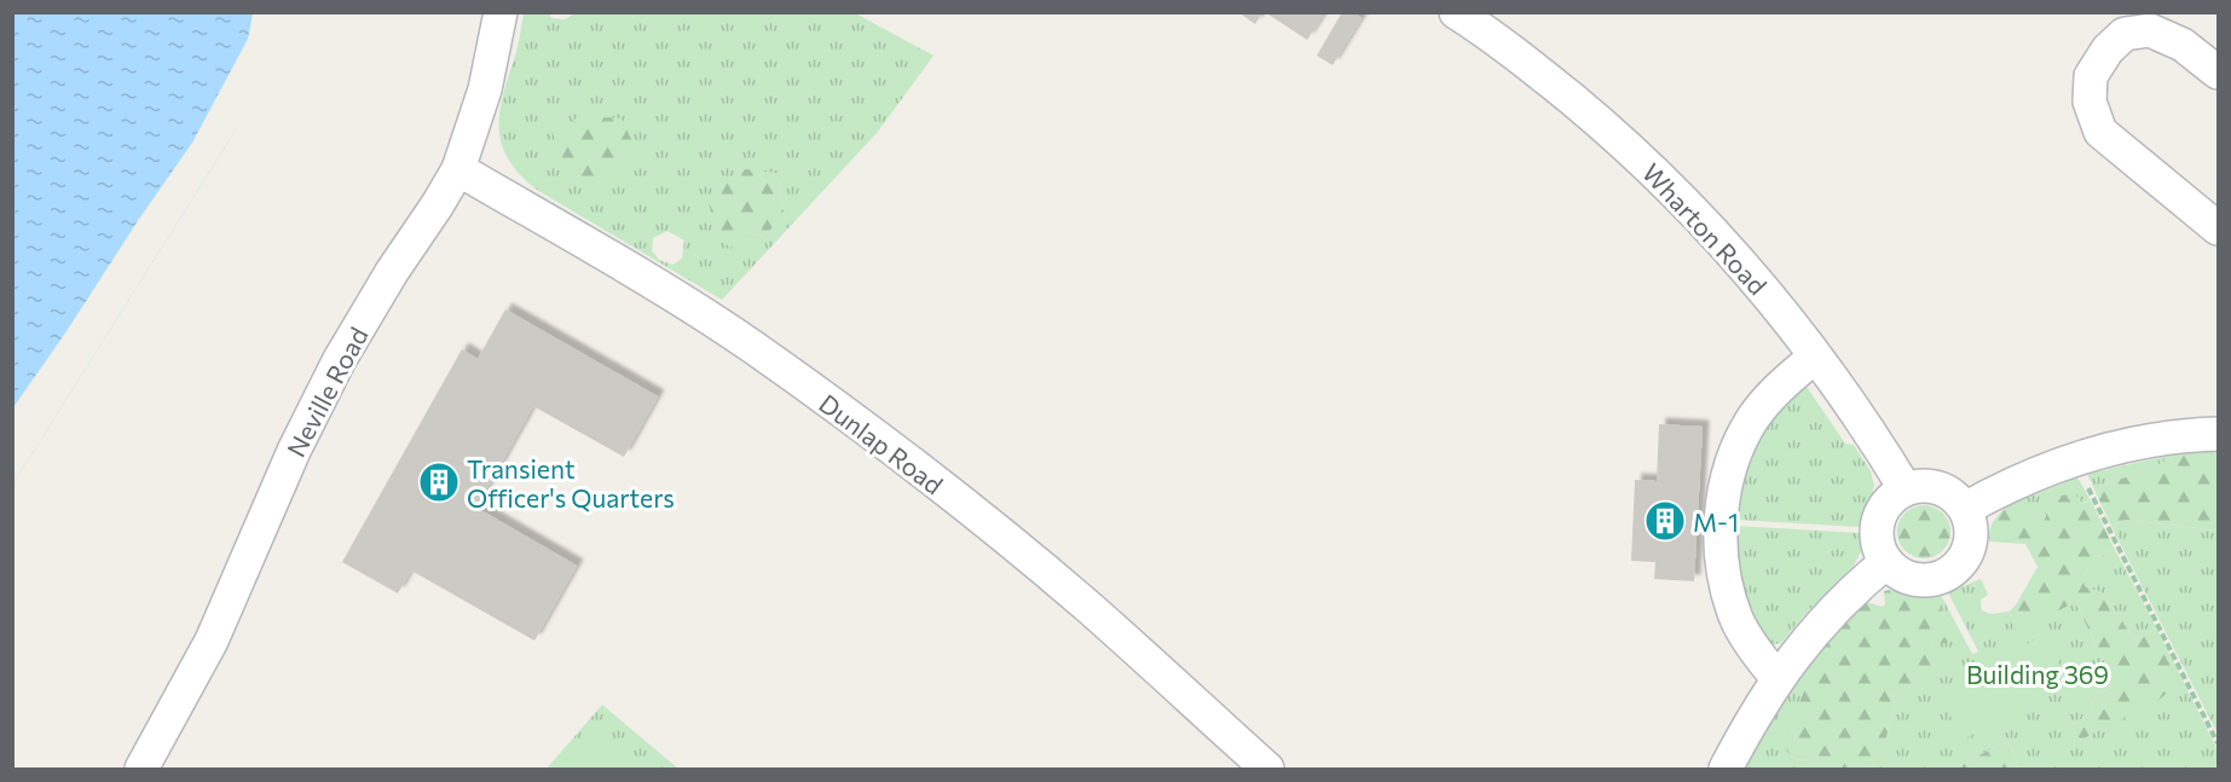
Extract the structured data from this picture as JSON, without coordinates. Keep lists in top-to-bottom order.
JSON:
{
  "streets": {
    "street": ["Wharton Road", "Neville Road", "Dunlap Road"]
  },
  "crossings": [
    ["Neville Road", "Dunlap Road"]
  ],
  "parks": ["Building 369"],
  "places": {
    "building": ["Transient Officer's Quarters", "M-1"]
  }
}
